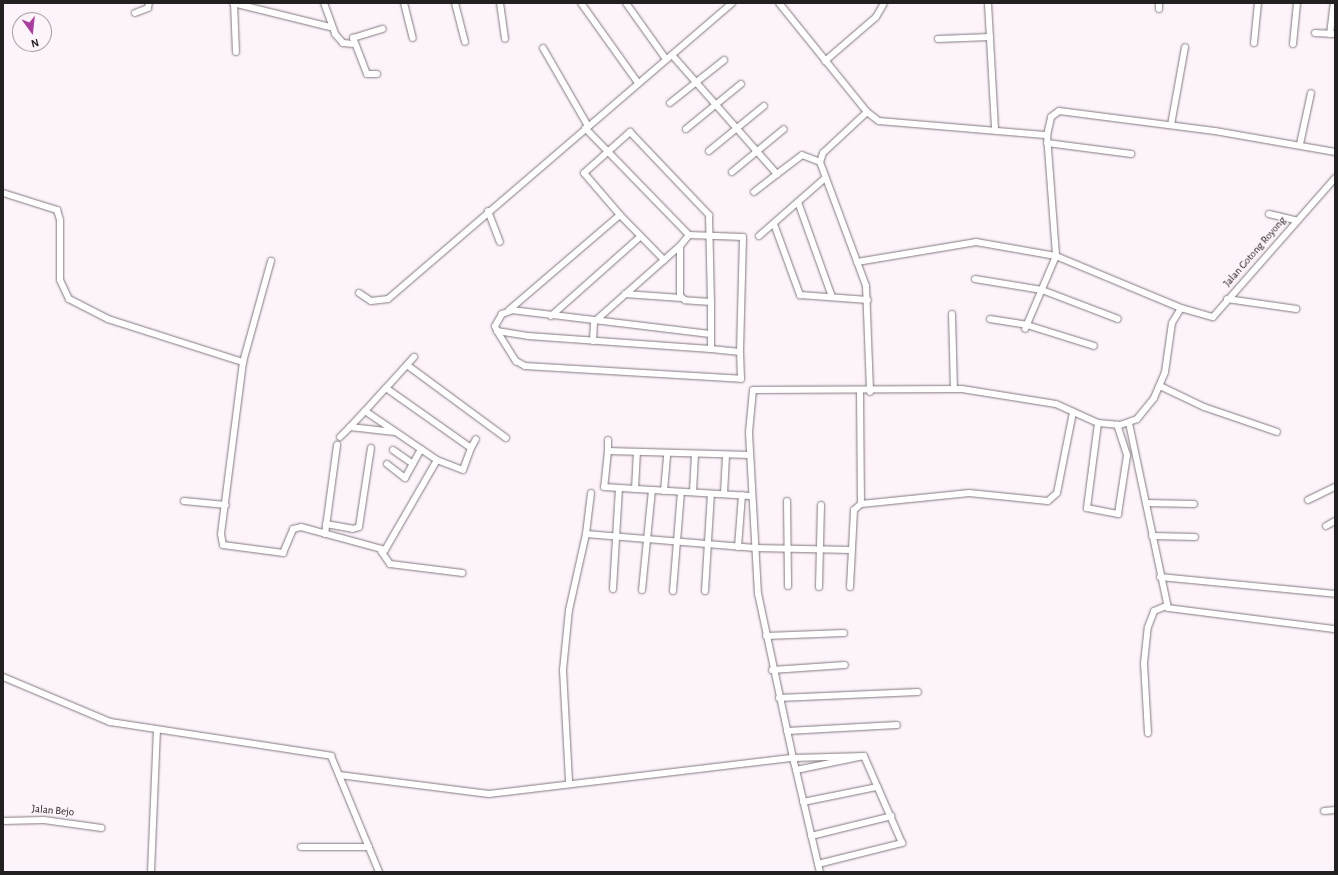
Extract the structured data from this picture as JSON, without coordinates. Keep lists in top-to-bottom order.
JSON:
{
  "streets": {
    "street": ["Jalan Gotong Royong", "Jalan Bejo"]
  },
  "north": "bottom"
}
